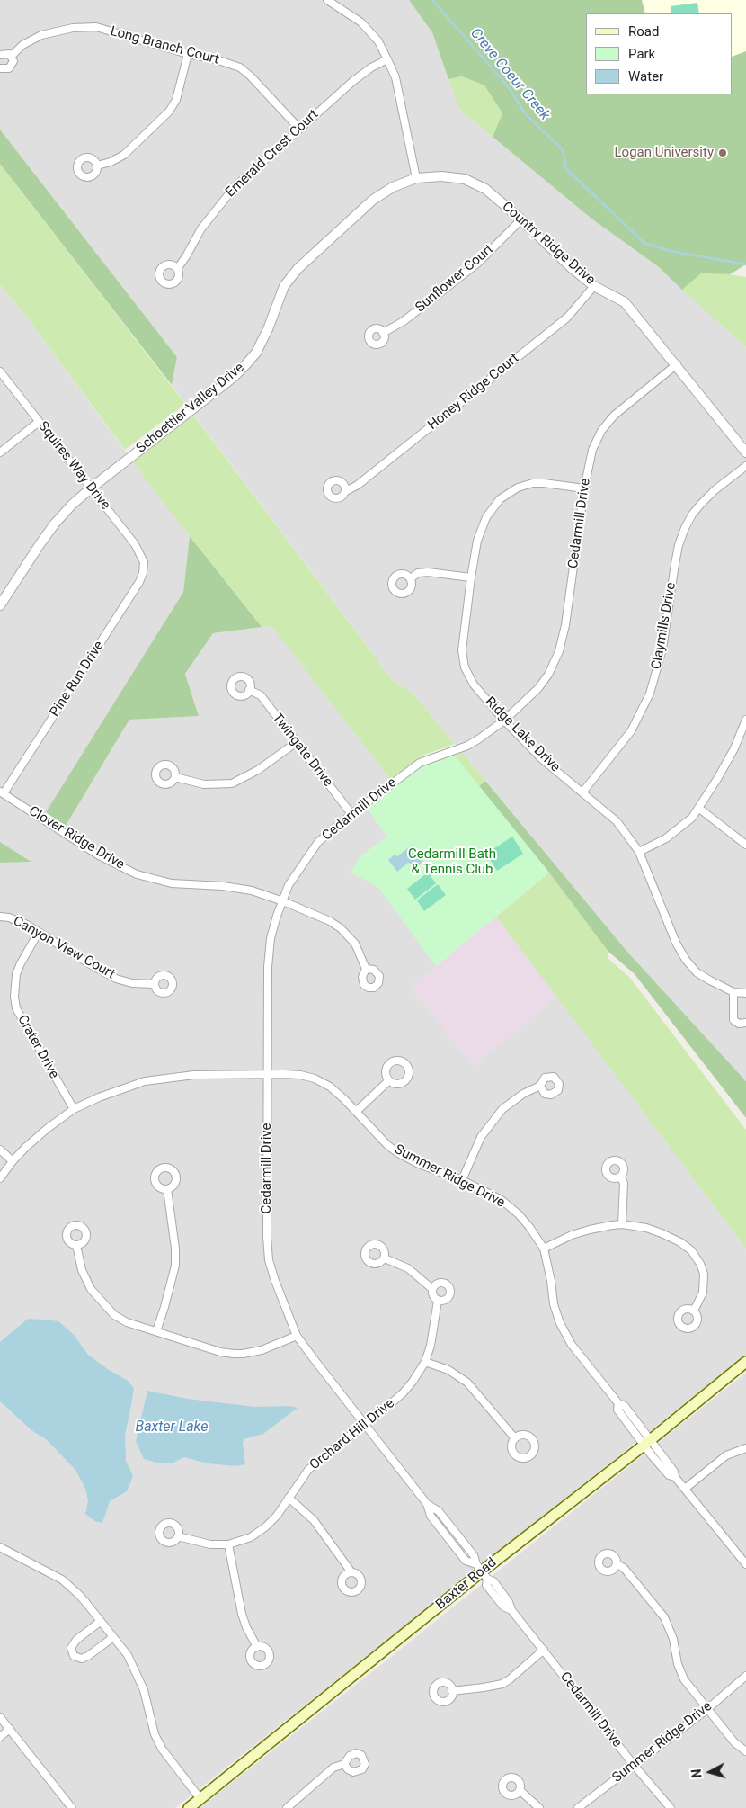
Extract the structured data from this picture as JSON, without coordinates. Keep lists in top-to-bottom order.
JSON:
{
  "streets": {
    "main road": ["Baxter Road"],
    "street": [
      "Long Branch Court",
      "Emerald Crest Court",
      "Country Ridge Drive",
      "Sunflower Court",
      "Honey Ridge Court",
      "Schoettler Valley Drive",
      "Squires Way Drive",
      "Cedarmill Drive",
      "Claymills Drive",
      "Pine Run Drive",
      "Ridge Lake Drive",
      "Twingate Drive",
      "Clover Ridge Drive",
      "Canyon View Court",
      "Crater Drive",
      "Summer Ridge Drive",
      "Orchard Hill Drive"
    ]
  },
  "crossings": [
    ["Long Branch Court", "Emerald Crest Court"],
    ["Country Ridge Drive", "Sunflower Court"],
    ["Country Ridge Drive", "Honey Ridge Court"],
    ["Country Ridge Drive", "Schoettler Valley Drive"],
    ["Country Ridge Drive", "Cedarmill Drive"],
    ["Schoettler Valley Drive", "Squires Way Drive"],
    ["Squires Way Drive", "Pine Run Drive"],
    ["Cedarmill Drive", "Ridge Lake Drive"],
    ["Cedarmill Drive", "Twingate Drive"],
    ["Cedarmill Drive", "Clover Ridge Drive"],
    ["Cedarmill Drive", "Summer Ridge Drive"],
    ["Cedarmill Drive", "Orchard Hill Drive"],
    ["Cedarmill Drive", "Baxter Road"],
    ["Claymills Drive", "Ridge Lake Drive"],
    ["Pine Run Drive", "Clover Ridge Drive"],
    ["Canyon View Court", "Crater Drive"],
    ["Crater Drive", "Summer Ridge Drive"],
    ["Summer Ridge Drive", "Baxter Road"]
  ],
  "water": ["Creve Coeur Creek", "Baxter Lake"],
  "parks": ["Cedarmill Bath & Tennis Club"],
  "places": ["Logan University"],
  "legend": ["Road", "Park", "Water"],
  "north": "left"
}
